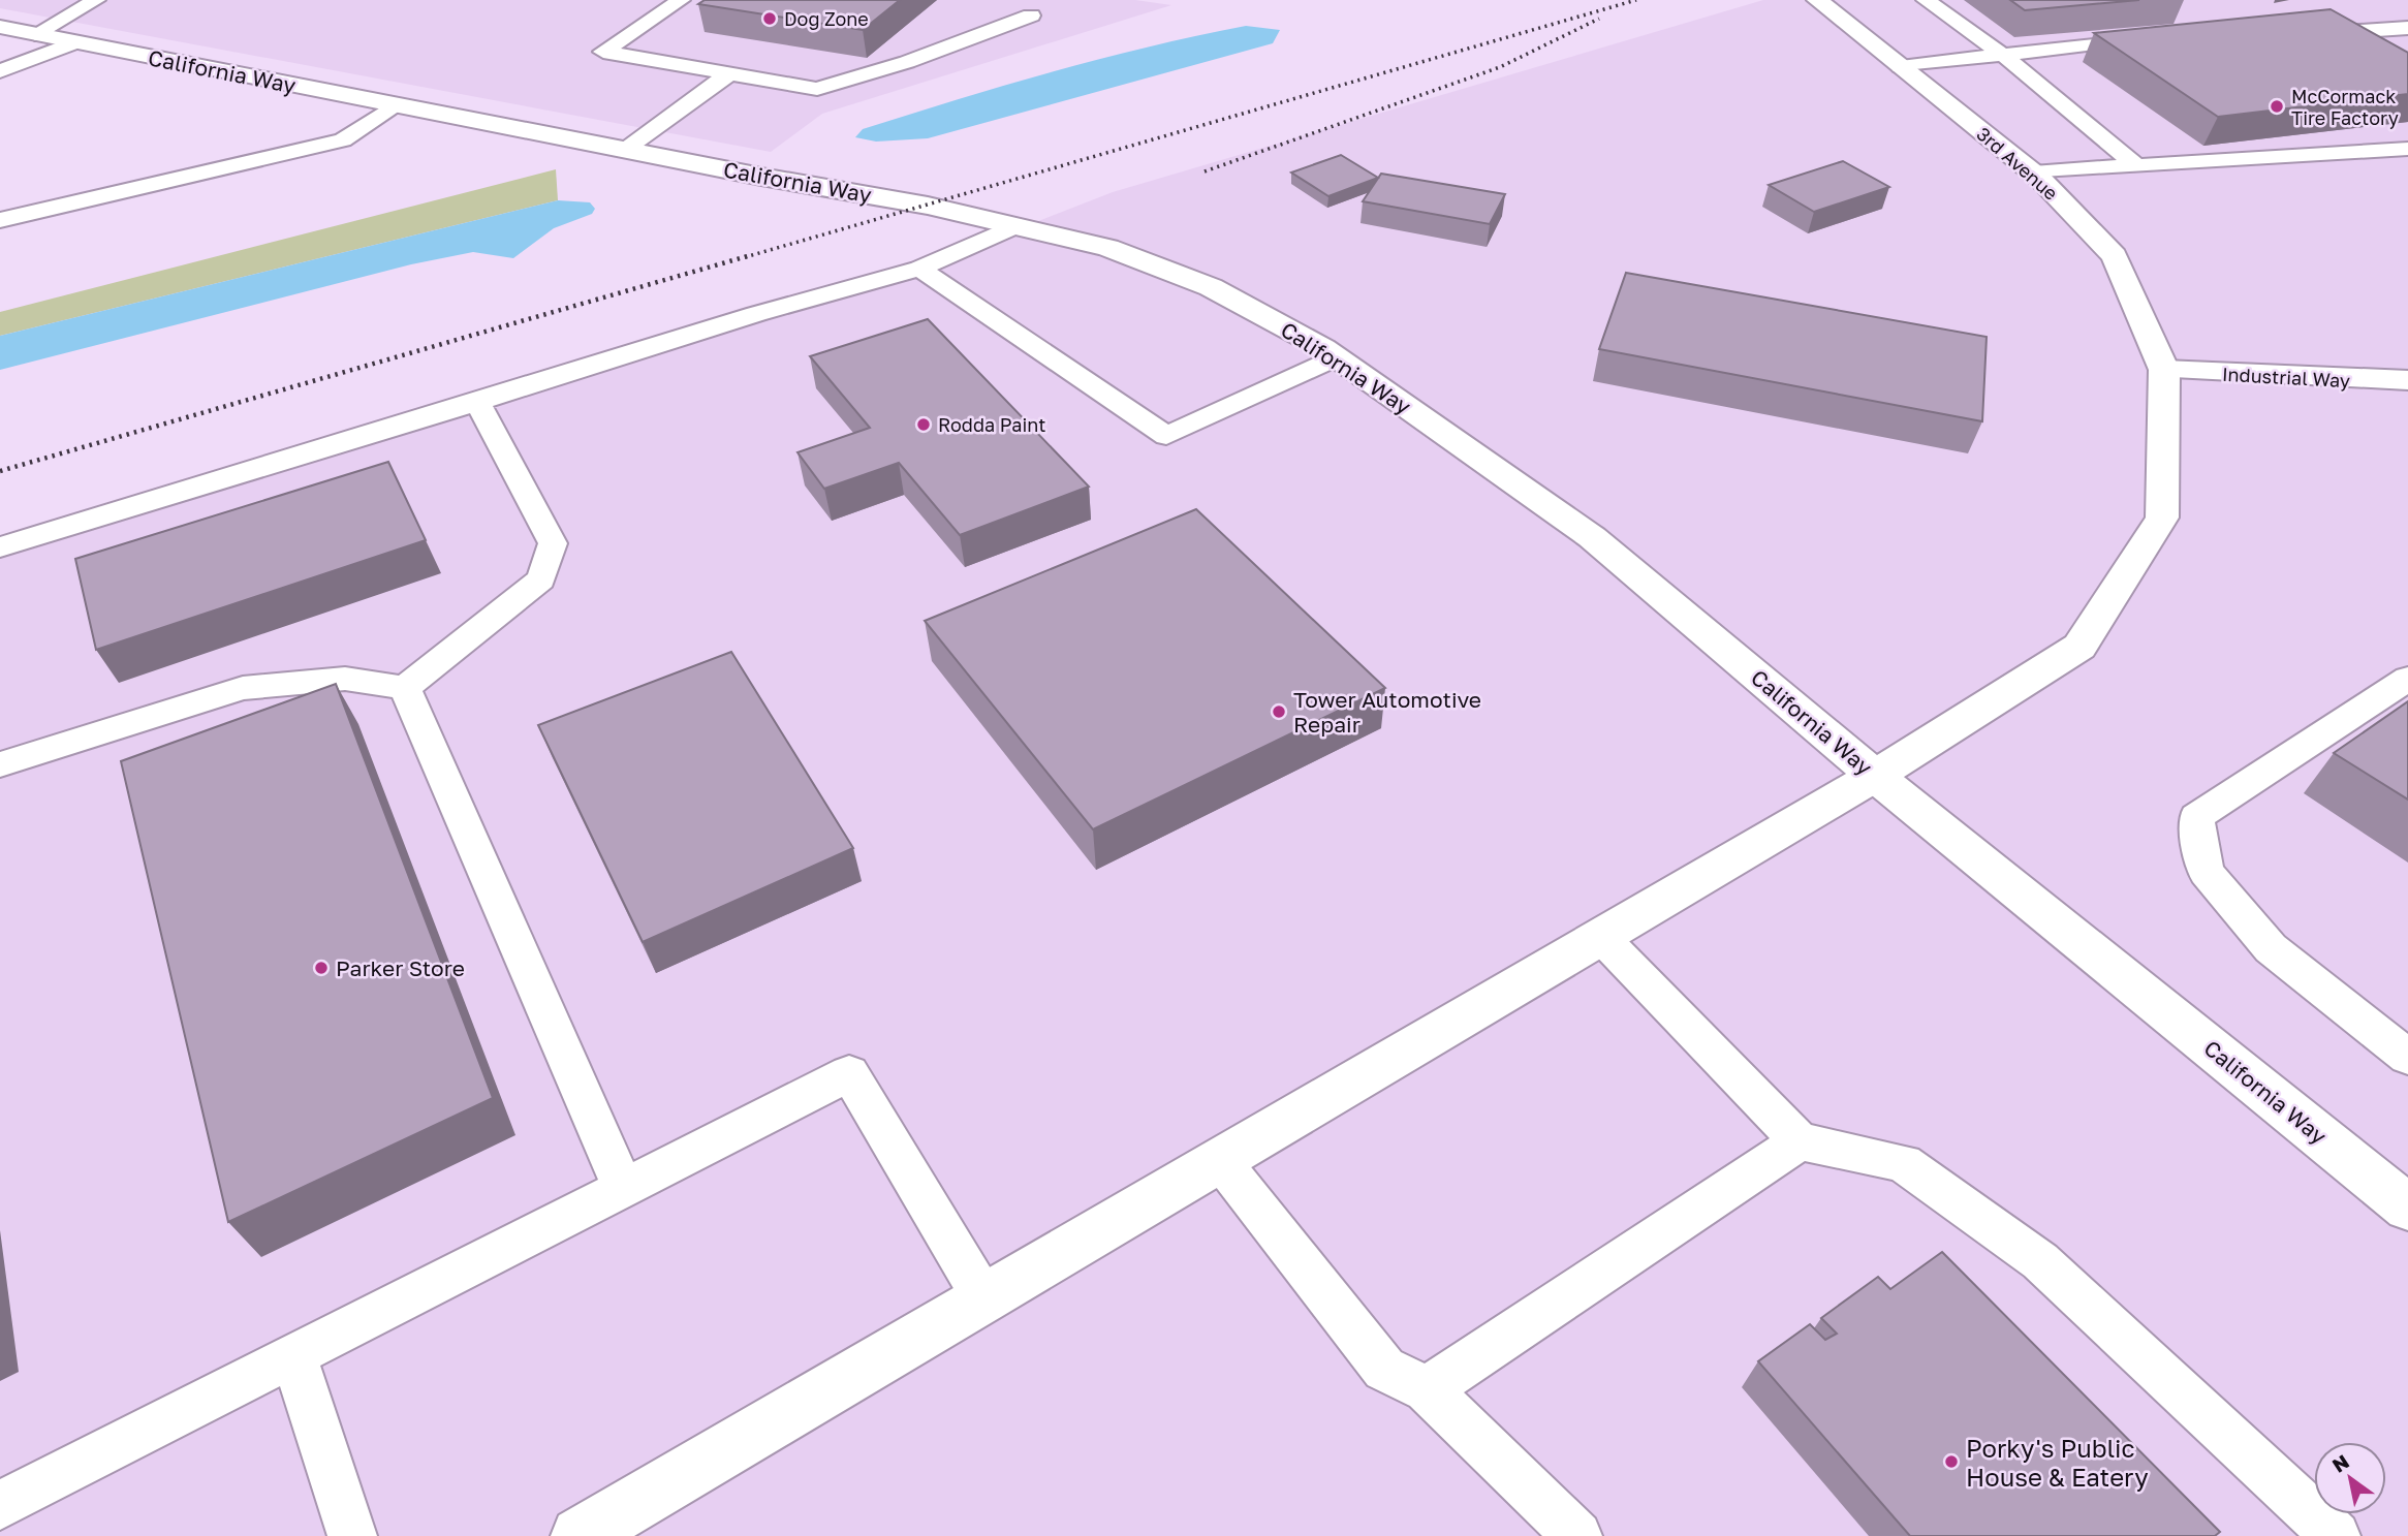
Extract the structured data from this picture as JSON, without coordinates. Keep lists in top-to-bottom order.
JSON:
{
  "streets": {
    "main road": ["California Way", "3rd Avenue", "Industrial Way"]
  },
  "crossings": [
    ["3rd Avenue", "Industrial Way"]
  ],
  "places": [
    "Dog Zone",
    "McCormack Tire Factory",
    "Rodda Paint",
    "Tower Automotive Repair",
    "Parker Store",
    "Porky's Public House & Eatery"
  ],
  "north": "top left"
}
